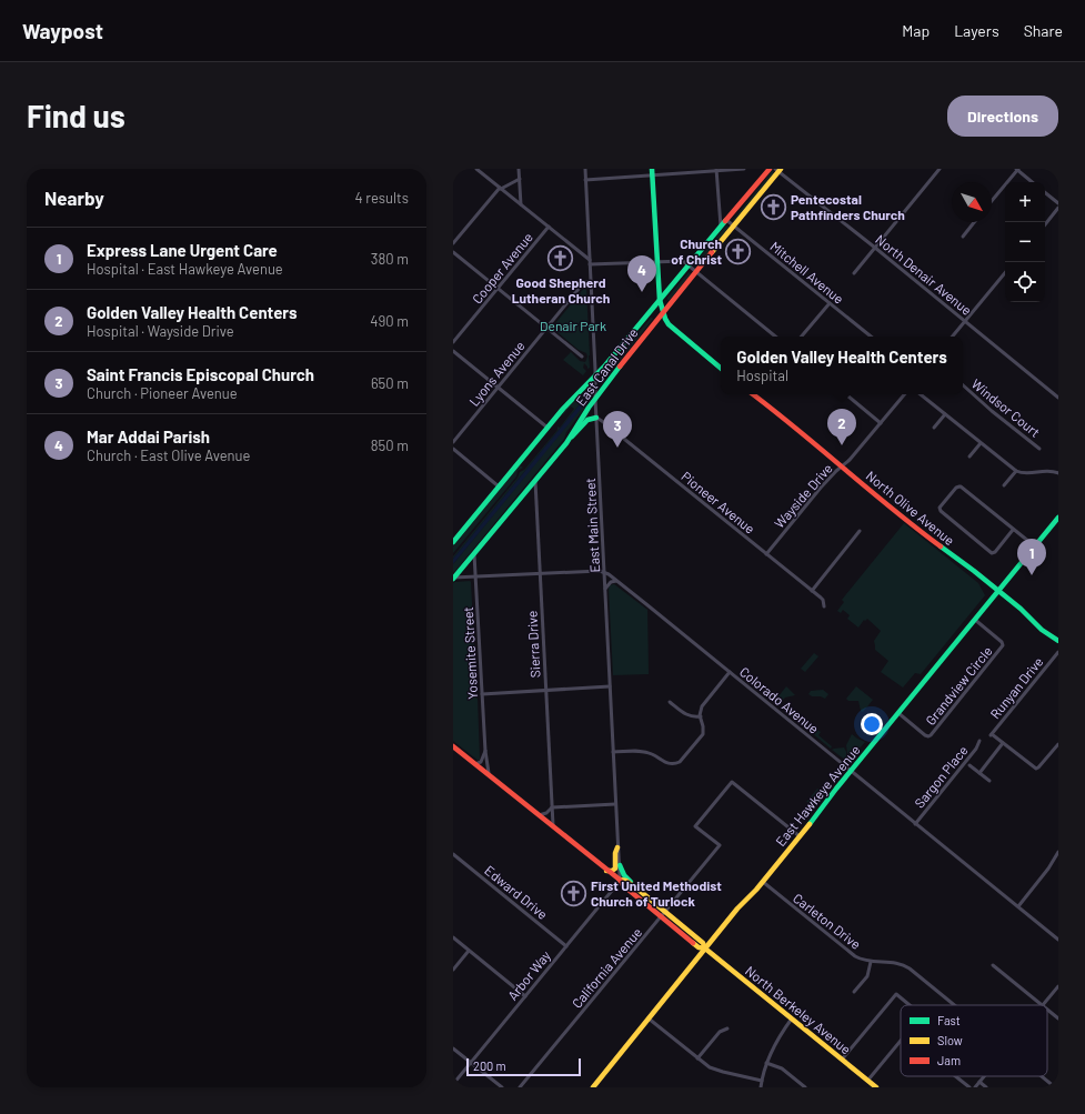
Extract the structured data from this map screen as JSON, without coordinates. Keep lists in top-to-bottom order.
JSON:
{
  "streets": {
    "street": [
      "Cooper Avenue",
      "Mitchell Avenue",
      "North Denair Avenue",
      "East Canal Drive",
      "Lyons Avenue",
      "Windsor Court",
      "Wayside Drive",
      "Pioneer Avenue",
      "North Olive Avenue",
      "East Main Street",
      "Sierra Drive",
      "Yosemite Street",
      "Grandview Circle",
      "Runyan Drive",
      "Colorado Avenue",
      "Sargon Place",
      "East Hawkeye Avenue",
      "Edward Drive",
      "Carleton Drive",
      "California Avenue",
      "Arbor Way",
      "North Berkeley Avenue"
    ]
  },
  "crossings": [
    ["Mitchell Avenue", "East Canal Drive"],
    ["North Denair Avenue", "East Canal Drive"],
    ["East Canal Drive", "East Main Street"],
    ["East Canal Drive", "Sierra Drive"],
    ["East Canal Drive", "Yosemite Street"],
    ["Lyons Avenue", "East Main Street"],
    ["Wayside Drive", "Pioneer Avenue"],
    ["Wayside Drive", "North Olive Avenue"],
    ["Pioneer Avenue", "East Main Street"],
    ["North Olive Avenue", "East Hawkeye Avenue"],
    ["East Main Street", "Colorado Avenue"],
    ["East Main Street", "Arbor Way"],
    ["East Main Street", "North Berkeley Avenue"],
    ["Sierra Drive", "North Berkeley Avenue"],
    ["Yosemite Street", "North Berkeley Avenue"],
    ["Grandview Circle", "East Hawkeye Avenue"],
    ["Colorado Avenue", "Sargon Place"],
    ["Colorado Avenue", "East Hawkeye Avenue"],
    ["East Hawkeye Avenue", "Carleton Drive"],
    ["East Hawkeye Avenue", "California Avenue"],
    ["East Hawkeye Avenue", "North Berkeley Avenue"],
    ["Edward Drive", "Arbor Way"],
    ["California Avenue", "North Berkeley Avenue"],
    ["Arbor Way", "North Berkeley Avenue"]
  ],
  "parks": ["Denair Park"],
  "places": {
    "church": [
      "Pentecostal Pathfinders Church",
      "Church of Christ",
      "Good Shepherd Lutheran Church",
      "First United Methodist Church of Turlock"
    ]
  },
  "legend": ["Fast", "Slow", "Jam"],
  "scale_bar": "200 m",
  "north": "bottom right",
  "page": {
    "header": "Waypost",
    "nav": ["Map", "Layers", "Share"],
    "buttons": "Directions",
    "title": "Find us",
    "heading": ["Nearby", "4 results"],
    "map_buttons": ["+", "−"],
    "list": [
      {
        "mark": "1",
        "name": "Express Lane Urgent Care",
        "note": "Hospital · East Hawkeye Avenue",
        "value": "380 m"
      },
      {
        "mark": "2",
        "name": "Golden Valley Health Centers",
        "note": "Hospital · Wayside Drive",
        "value": "490 m"
      },
      {
        "mark": "3",
        "name": "Saint Francis Episcopal Church",
        "note": "Church · Pioneer Avenue",
        "value": "650 m"
      },
      {
        "mark": "4",
        "name": "Mar Addai Parish",
        "note": "Church · East Olive Avenue",
        "value": "850 m"
      }
    ],
    "pins": [
      "4",
      "2",
      "3",
      "1"
    ],
    "popup": ["Golden Valley Health Centers", "Hospital"],
    "scale": "200 m"
  }
}
